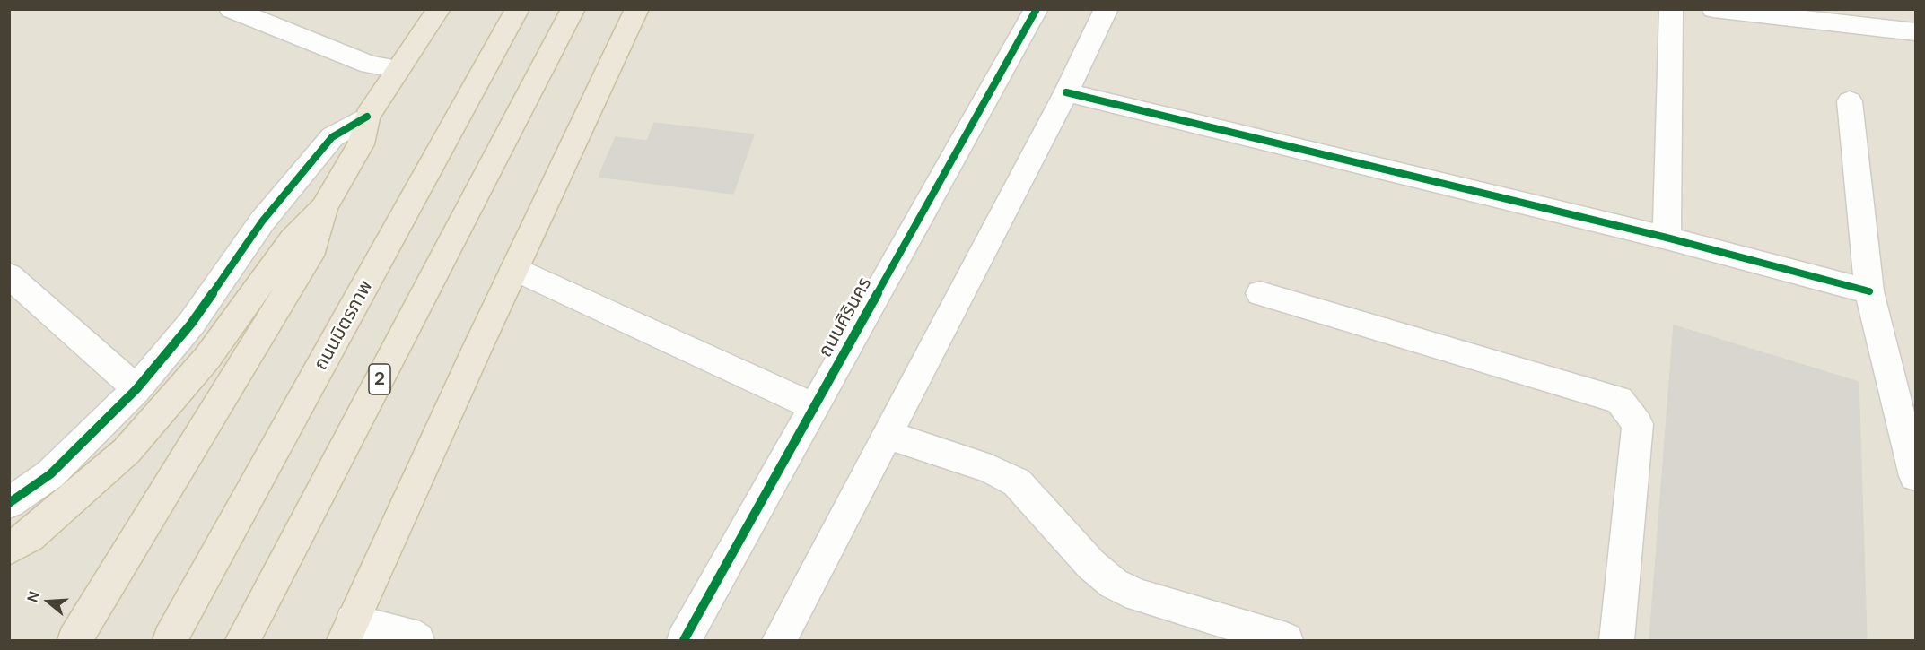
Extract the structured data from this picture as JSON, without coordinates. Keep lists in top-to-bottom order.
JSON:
{
  "streets": {
    "highway": ["ถนนมิตรภาพ", "2"],
    "street": ["ถนนศิรินคร"]
  },
  "north": "left"
}
